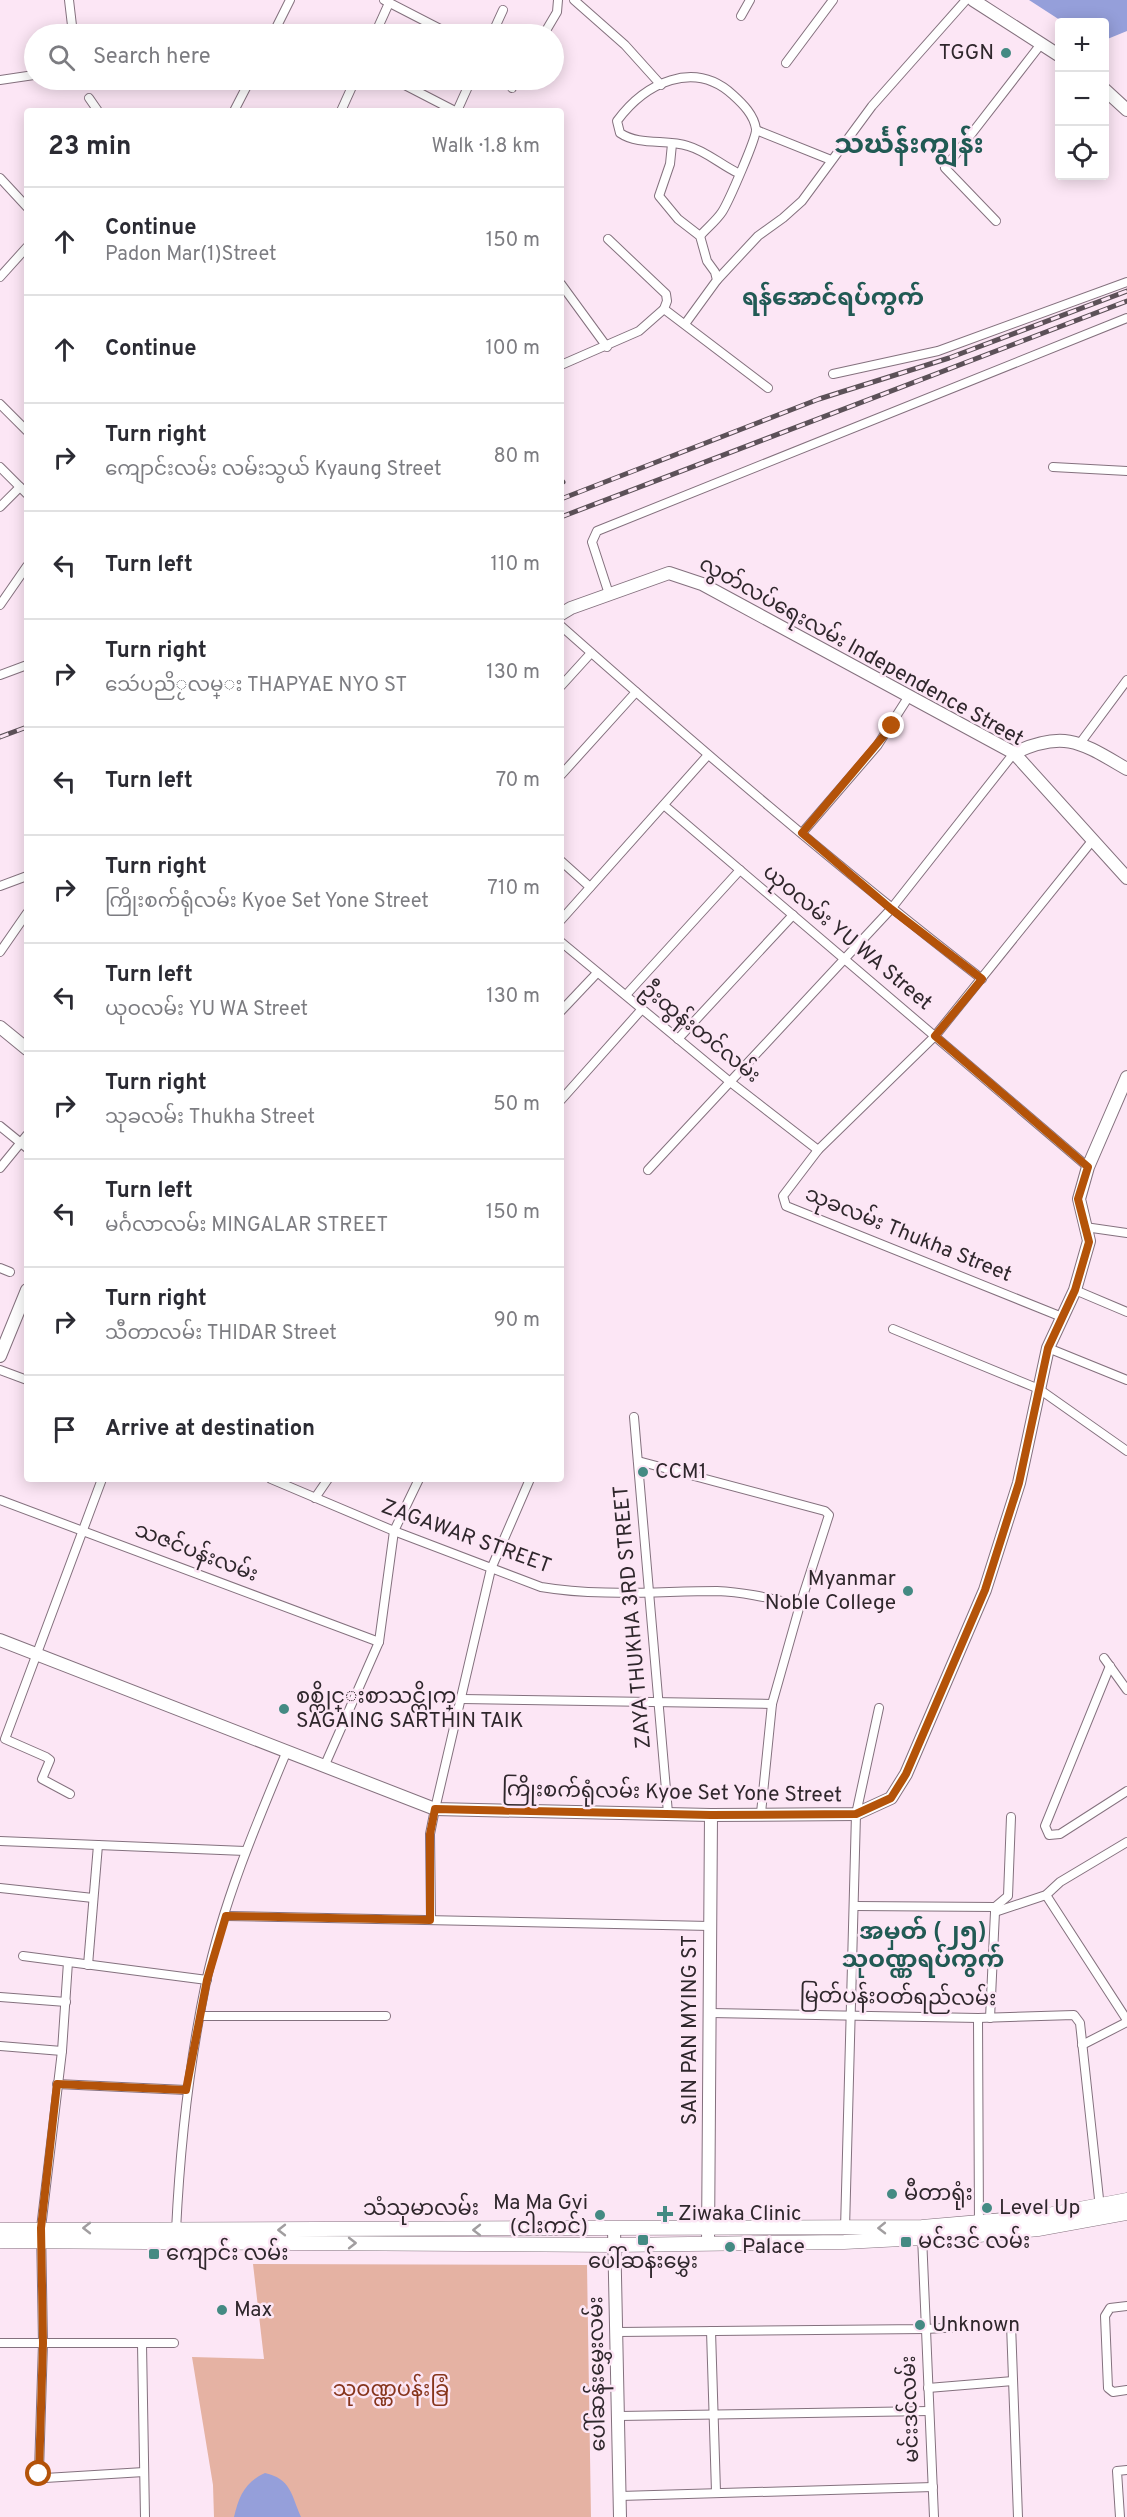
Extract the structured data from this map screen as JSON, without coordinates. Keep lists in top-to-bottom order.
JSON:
{
  "streets": {
    "main road": ["သံသုမာလမ်း"],
    "street": [
      "လွတ်လပ်ရေးလမ်း Independence Street",
      "ယုဝလမ်း YU WA Street",
      "ဦးထွန်းတင်လမ်း",
      "သုခလမ်း Thukha Street",
      "ZAGAWAR STREET",
      "သဇင်ပန်းလမ်း",
      "ZAYA THUKHA 3RD STREET",
      "ကြိုးစက်ရုံလမ်း Kyoe Set Yone Street",
      "မြတ်ပန်းဝတ်ရည်လမ်း",
      "SAIN PAN MYING ST",
      "ပေါ်ဆန်းမွှေးလမ်း",
      "မင်းဒင်လမ်း"
    ]
  },
  "crossings": [
    ["လွတ်လပ်ရေးလမ်း Independence Street", "သုခလမ်း Thukha Street"],
    ["ယုဝလမ်း YU WA Street", "သုခလမ်း Thukha Street"],
    ["ယုဝလမ်း YU WA Street", "ကြိုးစက်ရုံလမ်း Kyoe Set Yone Street"],
    ["ဦးထွန်းတင်လမ်း", "သုခလမ်း Thukha Street"],
    ["သုခလမ်း Thukha Street", "ကြိုးစက်ရုံလမ်း Kyoe Set Yone Street"],
    ["ZAGAWAR STREET", "ZAYA THUKHA 3RD STREET"],
    ["ZAYA THUKHA 3RD STREET", "ကြိုးစက်ရုံလမ်း Kyoe Set Yone Street"],
    ["ကြိုးစက်ရုံလမ်း Kyoe Set Yone Street", "SAIN PAN MYING ST"],
    ["မြတ်ပန်းဝတ်ရည်လမ်း", "SAIN PAN MYING ST"],
    ["SAIN PAN MYING ST", "သံသုမာလမ်း"],
    ["သံသုမာလမ်း", "ပေါ်ဆန်းမွှေးလမ်း"],
    ["သံသုမာလမ်း", "မင်းဒင်လမ်း"]
  ],
  "districts": ["သင်္ဃန်းကျွန်း", "ရန်အောင်ရပ်ကွက်", "အမှတ် (၂၅) သုဝဏ္ဏရပ်ကွက်"],
  "parks": ["သုဝဏ္ဏပန်းခြံ"],
  "places": {
    "other": [
      "TGGN",
      "CCM1",
      "Myanmar Noble College",
      "စစ္ကိုင္းစာသင္တိုက္ SAGAING SARTHIN TAIK",
      "မီတာရုံး",
      "Level Up",
      "Ma Ma Gyi (ငါးကင်)",
      "Palace",
      "Max",
      "Unknown"
    ],
    "health": ["Ziwaka Clinic"],
    "transit": ["ပေါ်ဆန်းမွှေး", "မင်းဒင် လမ်း", "ကျောင်း လမ်း"]
  },
  "page": {
    "map_buttons": ["+", "−"],
    "search": "Search here",
    "heading": ["23 min", "Walk · 1.8 km"],
    "list": [
      ["Continue", "Padon Mar(1)Street", "150 m"],
      ["Continue", "100 m"],
      ["Turn right", "ကျောင်းလမ်း လမ်းသွယ် Kyaung Street", "80 m"],
      ["Turn left", "110 m"],
      ["Turn right", "သေဴပညိႂလမ္း THAPYAE NYO ST", "130 m"],
      ["Turn left", "70 m"],
      ["Turn right", "ကြိုးစက်ရုံလမ်း Kyoe Set Yone Street", "710 m"],
      ["Turn left", "ယုဝလမ်း YU WA Street", "130 m"],
      ["Turn right", "သုခလမ်း Thukha Street", "50 m"],
      ["Turn left", "မင်္ဂလာလမ်း MINGALAR STREET", "150 m"],
      ["Turn right", "သီတာလမ်း THIDAR Street", "90 m"],
      "Arrive at destination"
    ]
  }
}
